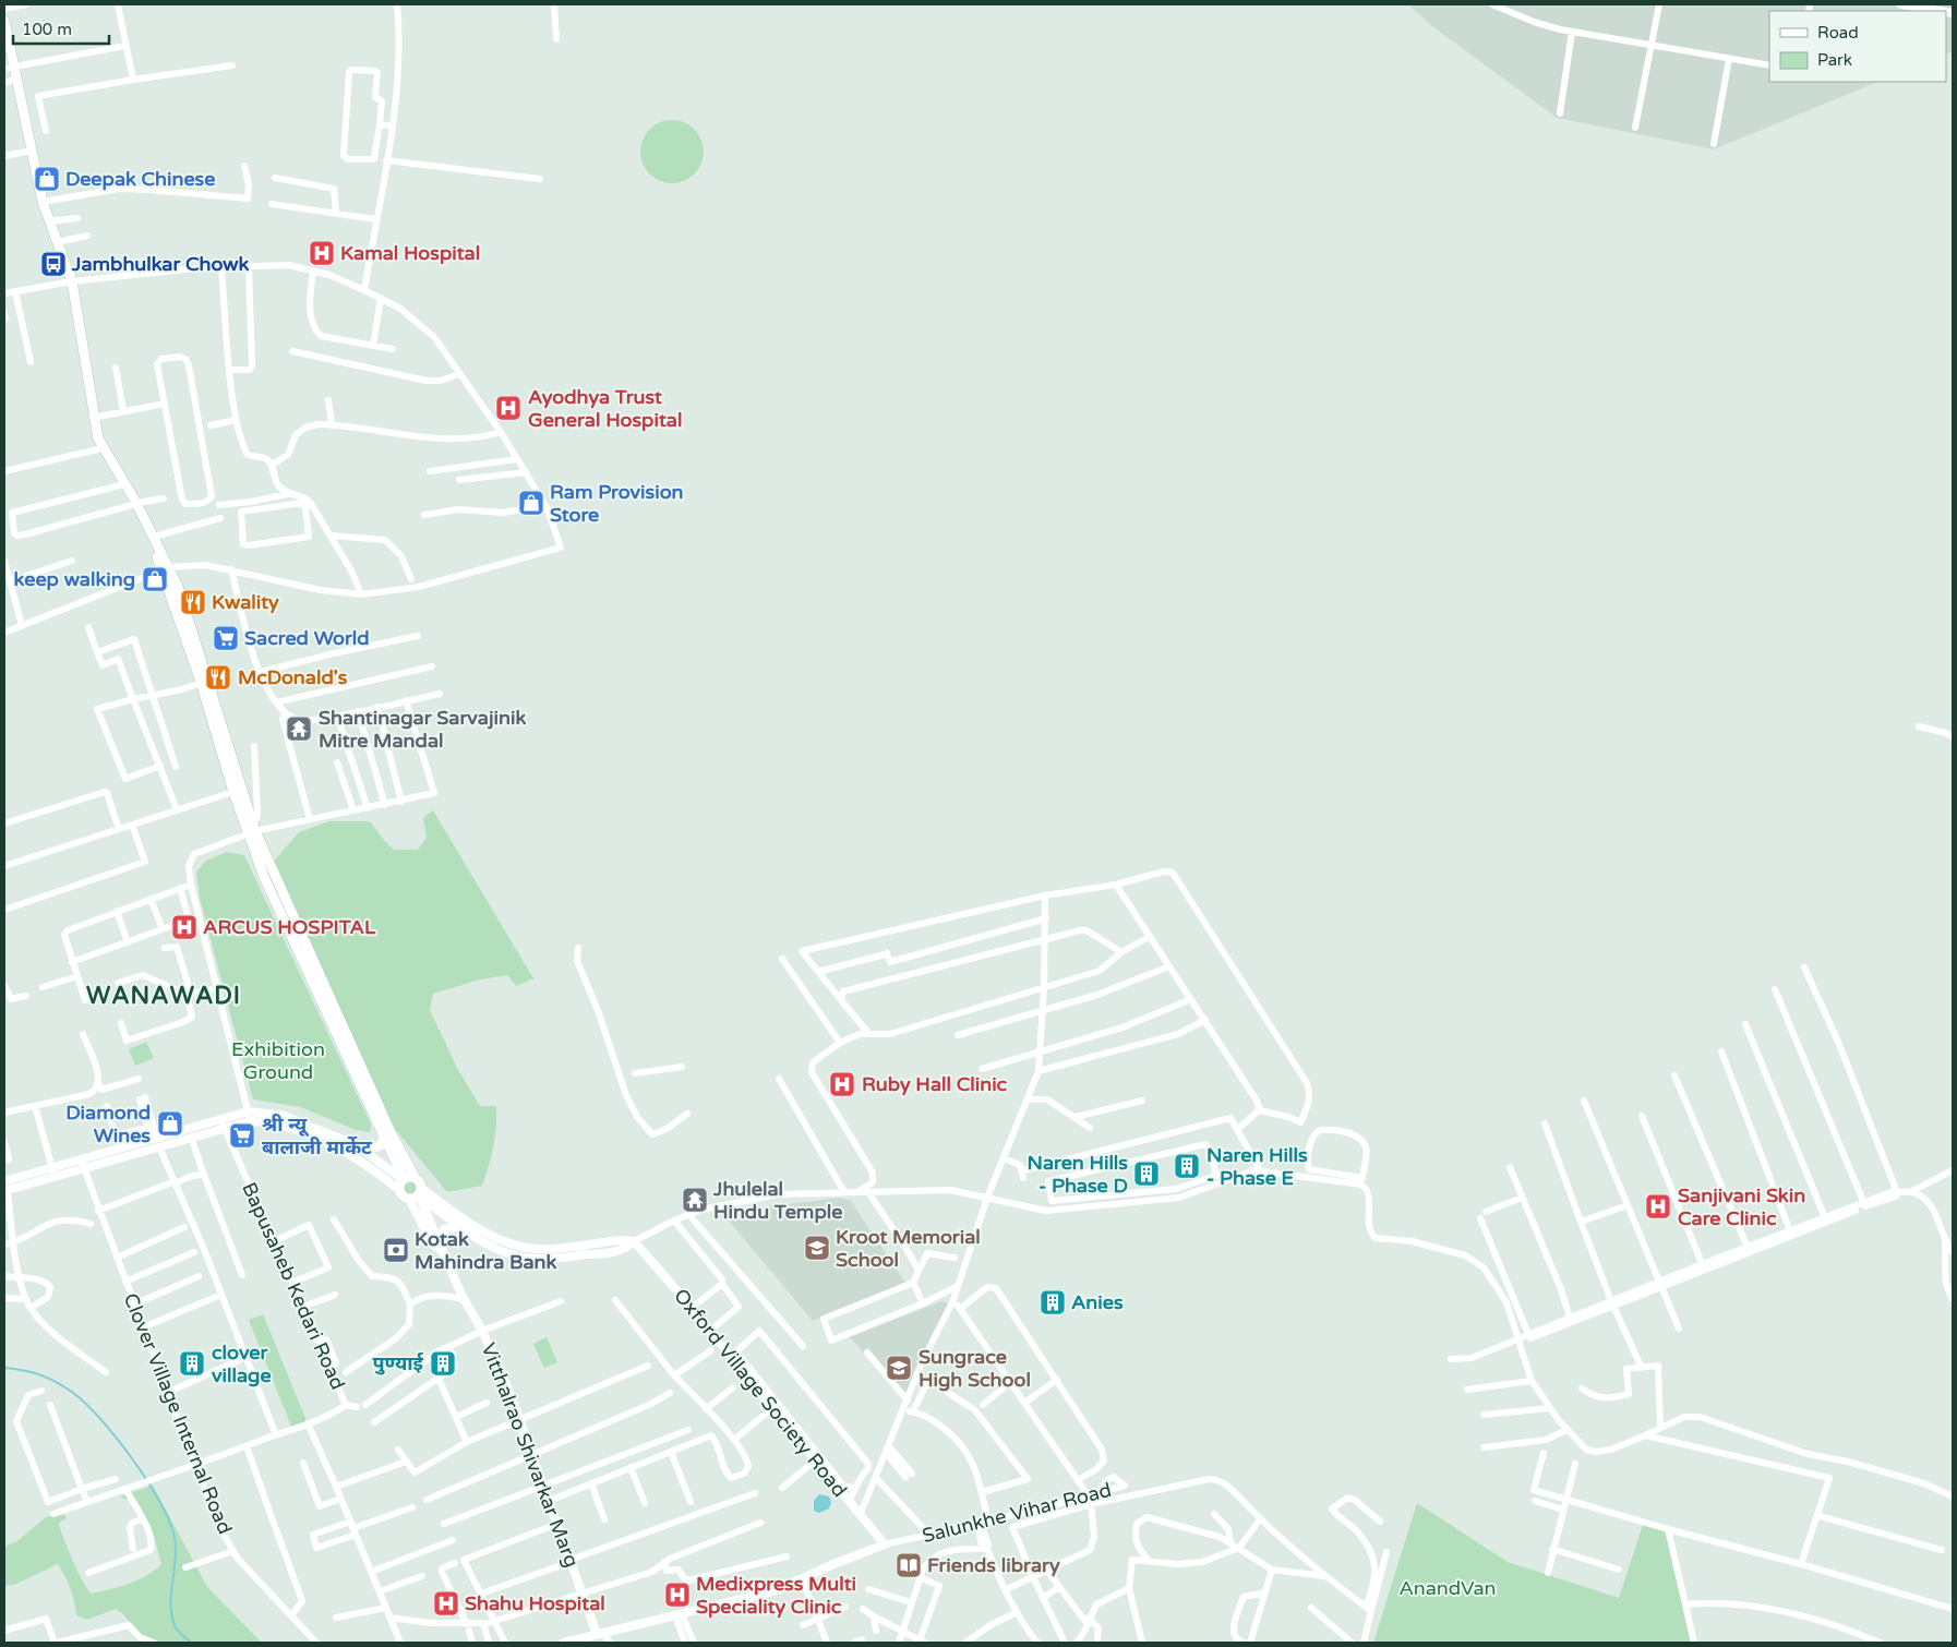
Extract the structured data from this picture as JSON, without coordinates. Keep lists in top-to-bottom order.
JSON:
{
  "streets": {
    "street": [
      "Bapusaheb Kedari Road",
      "Oxford Village Society Road",
      "Clover Village Internal Road",
      "Vitthalrao Shivarkar Marg",
      "Salunkhe Vihar Road"
    ]
  },
  "crossings": [
    ["Bapusaheb Kedari Road", "Clover Village Internal Road"],
    ["Oxford Village Society Road", "Salunkhe Vihar Road"],
    ["Vitthalrao Shivarkar Marg", "Salunkhe Vihar Road"]
  ],
  "districts": ["WANAWADI"],
  "parks": ["Exhibition Ground", "AnandVan"],
  "places": {
    "shop": [
      "Deepak Chinese",
      "Ram Provision Store",
      "keep walking",
      "Diamond Wines"
    ],
    "hospital": [
      "Kamal Hospital",
      "Ayodhya Trust General Hospital",
      "ARCUS HOSPITAL",
      "Ruby Hall Clinic",
      "Sanjivani Skin Care Clinic",
      "Medixpress Multi Speciality Clinic",
      "Shahu Hospital"
    ],
    "bus stop": ["Jambhulkar Chowk"],
    "restaurant": ["Kwality", "McDonald's"],
    "supermarket": ["Sacred World", "श्री न्यू बालाजी मार्केट"],
    "temple": ["Shantinagar Sarvajinik Mitre Mandal", "Jhulelal Hindu Temple"],
    "building": [
      "Naren Hills - Phase E",
      "Naren Hills - Phase D",
      "Anies",
      "clover village",
      "पुण्याई"
    ],
    "school or university": ["Kroot Memorial School", "Sungrace High School"],
    "bank": ["Kotak Mahindra Bank"],
    "library": ["Friends library"]
  },
  "legend": ["Road", "Park"],
  "scale_bar": "100 m"
}
